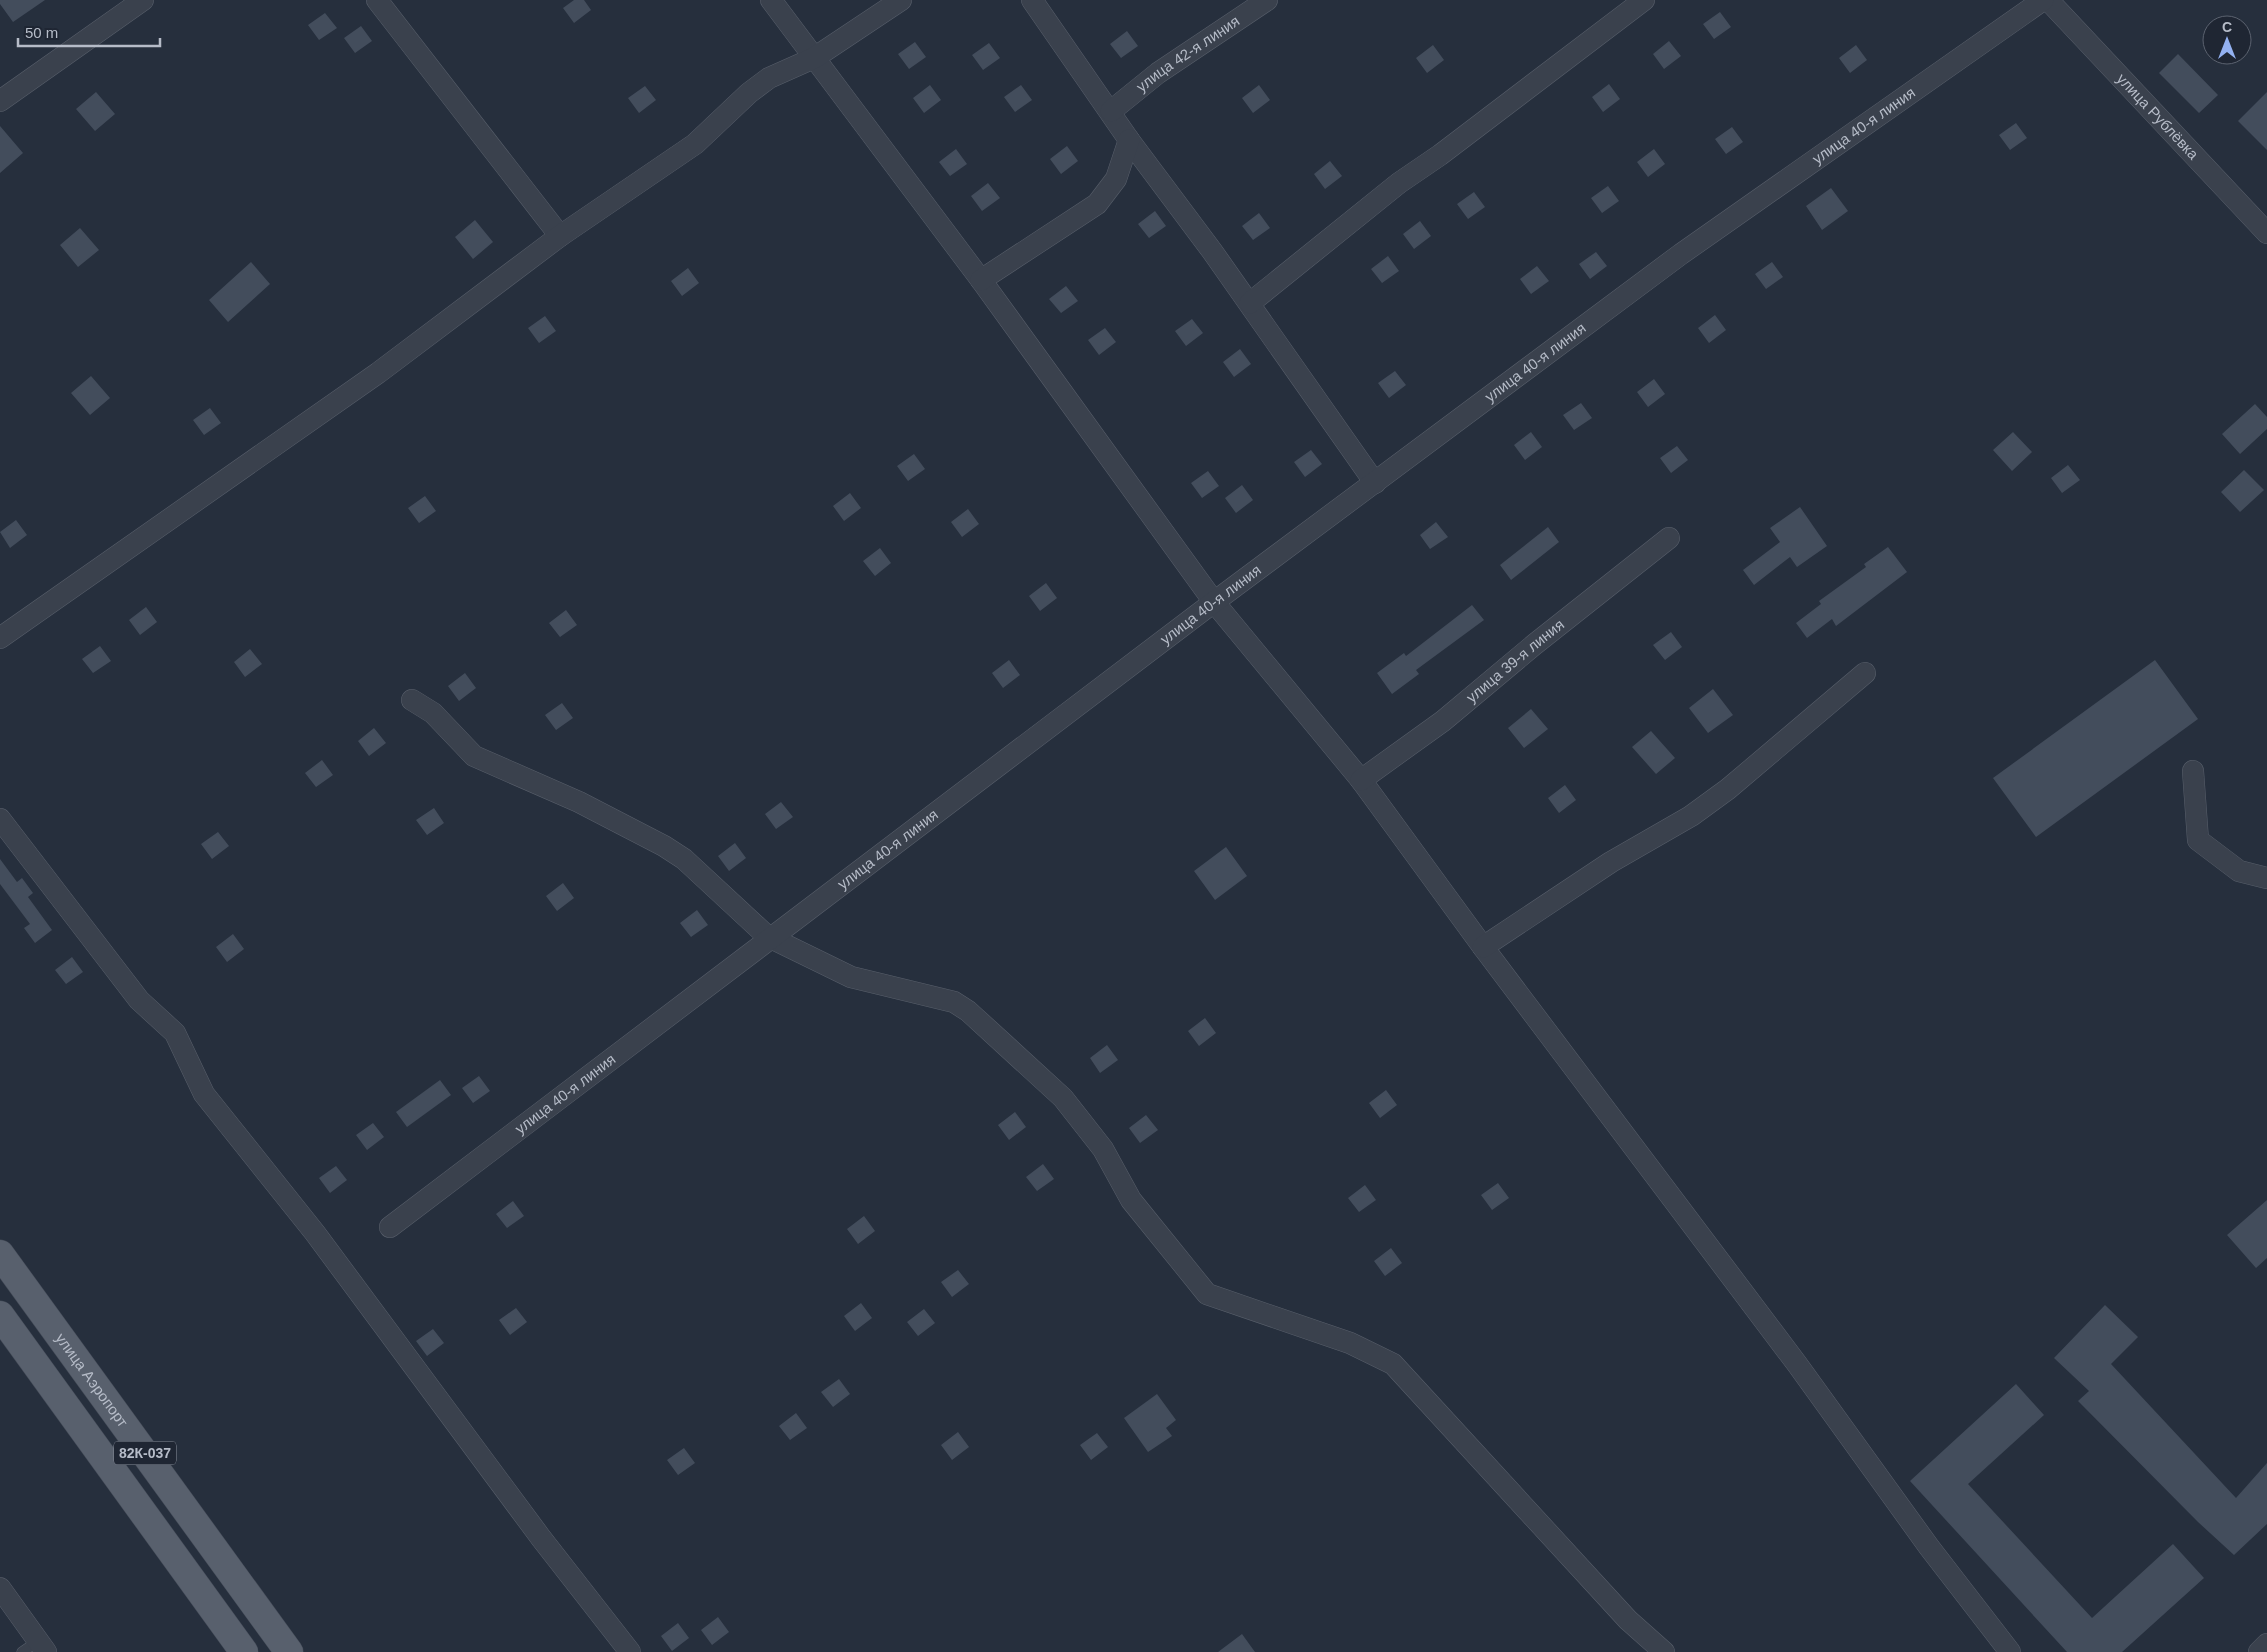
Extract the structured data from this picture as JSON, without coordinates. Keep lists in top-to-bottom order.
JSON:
{
  "streets": {
    "main road": ["улица Аэропорт", "82К-037"],
    "street": [
      "улица 42-я линия",
      "улица Рублёвка",
      "улица 40-я линия",
      "улица 39-я линия"
    ]
  },
  "scale_bar": "50 m",
  "north": "top"
}
